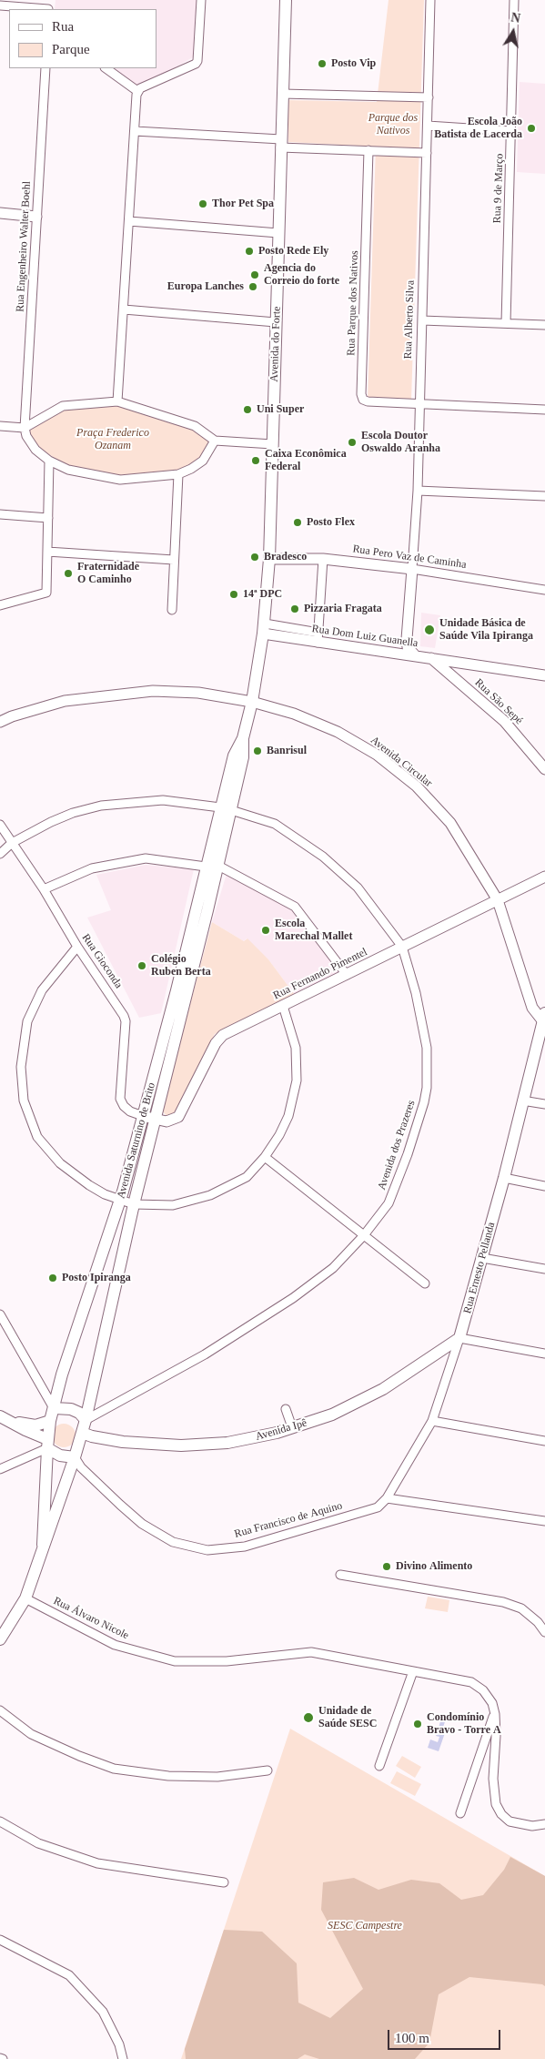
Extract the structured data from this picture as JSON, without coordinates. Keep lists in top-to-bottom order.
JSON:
{
  "streets": {
    "main road": [
      "Avenida do Forte",
      "Avenida Saturnino de Brito",
      "Rua Ernesto Pellanda",
      "Avenida Ipê"
    ],
    "street": [
      "Rua 9 de Março",
      "Rua Engenheiro Walter Boehl",
      "Rua Parque dos Nativos",
      "Rua Alberto Silva",
      "Rua Pero Vaz de Caminha",
      "Rua Dom Luiz Guanella",
      "Rua São Sepé",
      "Avenida Circular",
      "Rua Gioconda",
      "Rua Fernando Pimentel",
      "Avenida dos Prazeres",
      "Rua Francisco de Aquino",
      "Rua Álvaro Nicole"
    ]
  },
  "crossings": [
    ["Rua Parque dos Nativos", "Rua Alberto Silva"],
    ["Rua Alberto Silva", "Rua Pero Vaz de Caminha"],
    ["Rua Alberto Silva", "Rua Dom Luiz Guanella"],
    ["Avenida do Forte", "Rua Pero Vaz de Caminha"],
    ["Avenida do Forte", "Rua Dom Luiz Guanella"],
    ["Avenida do Forte", "Avenida Saturnino de Brito"],
    ["Rua Dom Luiz Guanella", "Rua São Sepé"],
    ["Rua Dom Luiz Guanella", "Avenida Saturnino de Brito"],
    ["Avenida Circular", "Rua Fernando Pimentel"],
    ["Avenida Circular", "Avenida Saturnino de Brito"],
    ["Avenida Circular", "Rua Ernesto Pellanda"],
    ["Rua Gioconda", "Rua Fernando Pimentel"],
    ["Rua Gioconda", "Avenida Saturnino de Brito"],
    ["Rua Gioconda", "Avenida dos Prazeres"],
    ["Rua Fernando Pimentel", "Avenida Saturnino de Brito"],
    ["Rua Fernando Pimentel", "Avenida dos Prazeres"],
    ["Avenida Saturnino de Brito", "Avenida dos Prazeres"],
    ["Avenida Saturnino de Brito", "Avenida Ipê"],
    ["Avenida Saturnino de Brito", "Rua Francisco de Aquino"],
    ["Avenida Saturnino de Brito", "Rua Álvaro Nicole"],
    ["Rua Ernesto Pellanda", "Avenida Ipê"],
    ["Rua Ernesto Pellanda", "Rua Francisco de Aquino"]
  ],
  "parks": ["Parque dos Nativos", "Praça Frederico Ozanam", "SESC Campestre"],
  "places": [
    "Posto Vip",
    "Escola João Batista de Lacerda",
    "Thor Pet Spa",
    "Posto Rede Ely",
    "Agencia do Correio do forte",
    "Europa Lanches",
    "Uni Super",
    "Escola Doutor Oswaldo Aranha",
    "Caixa Econômica Federal",
    "Posto Flex",
    "Bradesco",
    "Fraternidade O Caminho",
    "14ª DPC",
    "Pizzaria Fragata",
    "Unidade Básica de Saúde Vila Ipiranga",
    "Banrisul",
    "Escola Marechal Mallet",
    "Colégio Ruben Berta",
    "Posto Ipiranga",
    "Divino Alimento",
    "Unidade de Saúde SESC",
    "Condomínio Bravo - Torre A"
  ],
  "legend": ["Rua", "Parque"],
  "scale_bar": "100 m",
  "north": "top"
}
